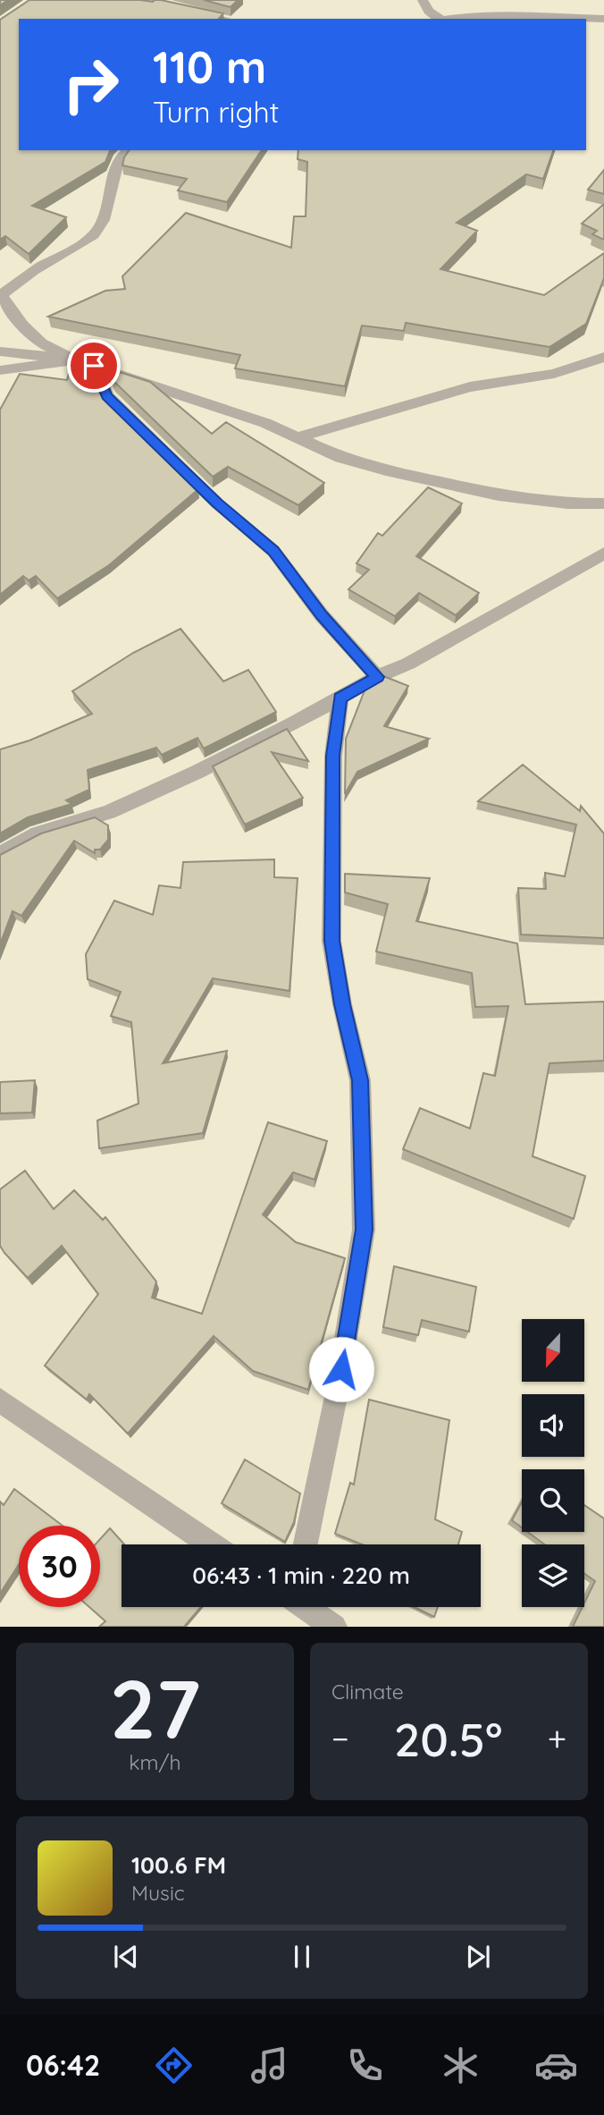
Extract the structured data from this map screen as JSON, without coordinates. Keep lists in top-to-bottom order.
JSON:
{
  "north": "bottom",
  "page": {
    "turn": ["110 m", "Turn right"],
    "limit": "30",
    "trip": "06:43 · 1 min · 220 m",
    "tile": [
      ["27", "km/h"],
      "Climate"
    ],
    "heat": ["−", "20.5°", "+"],
    "song": ["100.6 FM", "Music"],
    "tabs": "06:42"
  }
}
